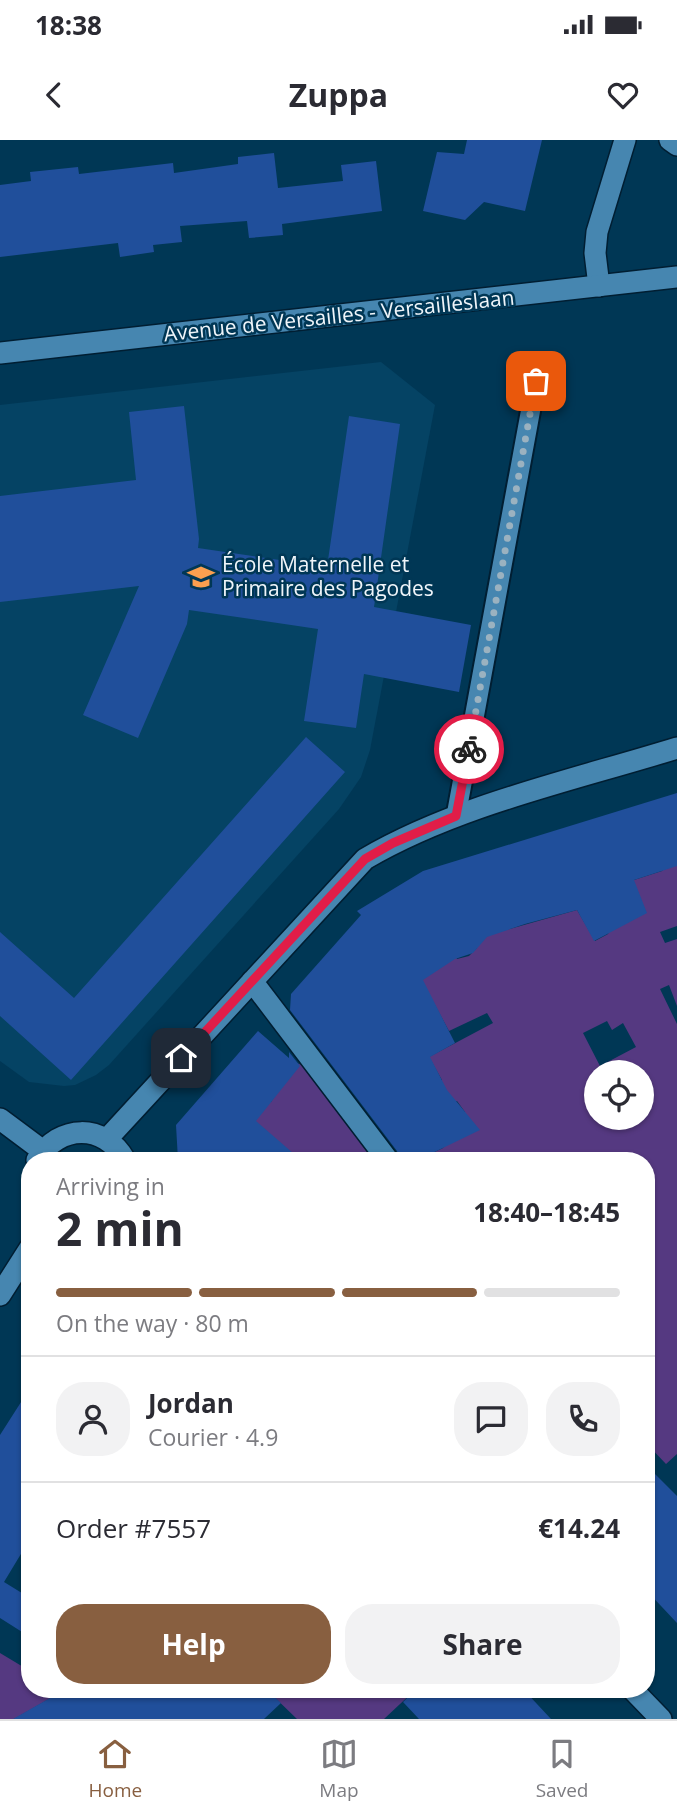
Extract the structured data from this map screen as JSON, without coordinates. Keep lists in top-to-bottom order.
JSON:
{
  "streets": {
    "street": ["Avenue de Versailles - Versailleslaan"]
  },
  "places": {
    "school or university": ["École Maternelle et Primaire des Pagodes"]
  },
  "page": {
    "status": "18:38",
    "header": "Zuppa",
    "heading": ["2 min", "Arriving in", "18:40–18:45"],
    "panel": [
      "Jordan",
      "Courier · 4.9",
      "Order #7557",
      "€14.24"
    ],
    "bar": "On the way · 80 m",
    "buttons": ["Help", "Share"],
    "tabs": ["Home", "Map", "Saved"]
  }
}
